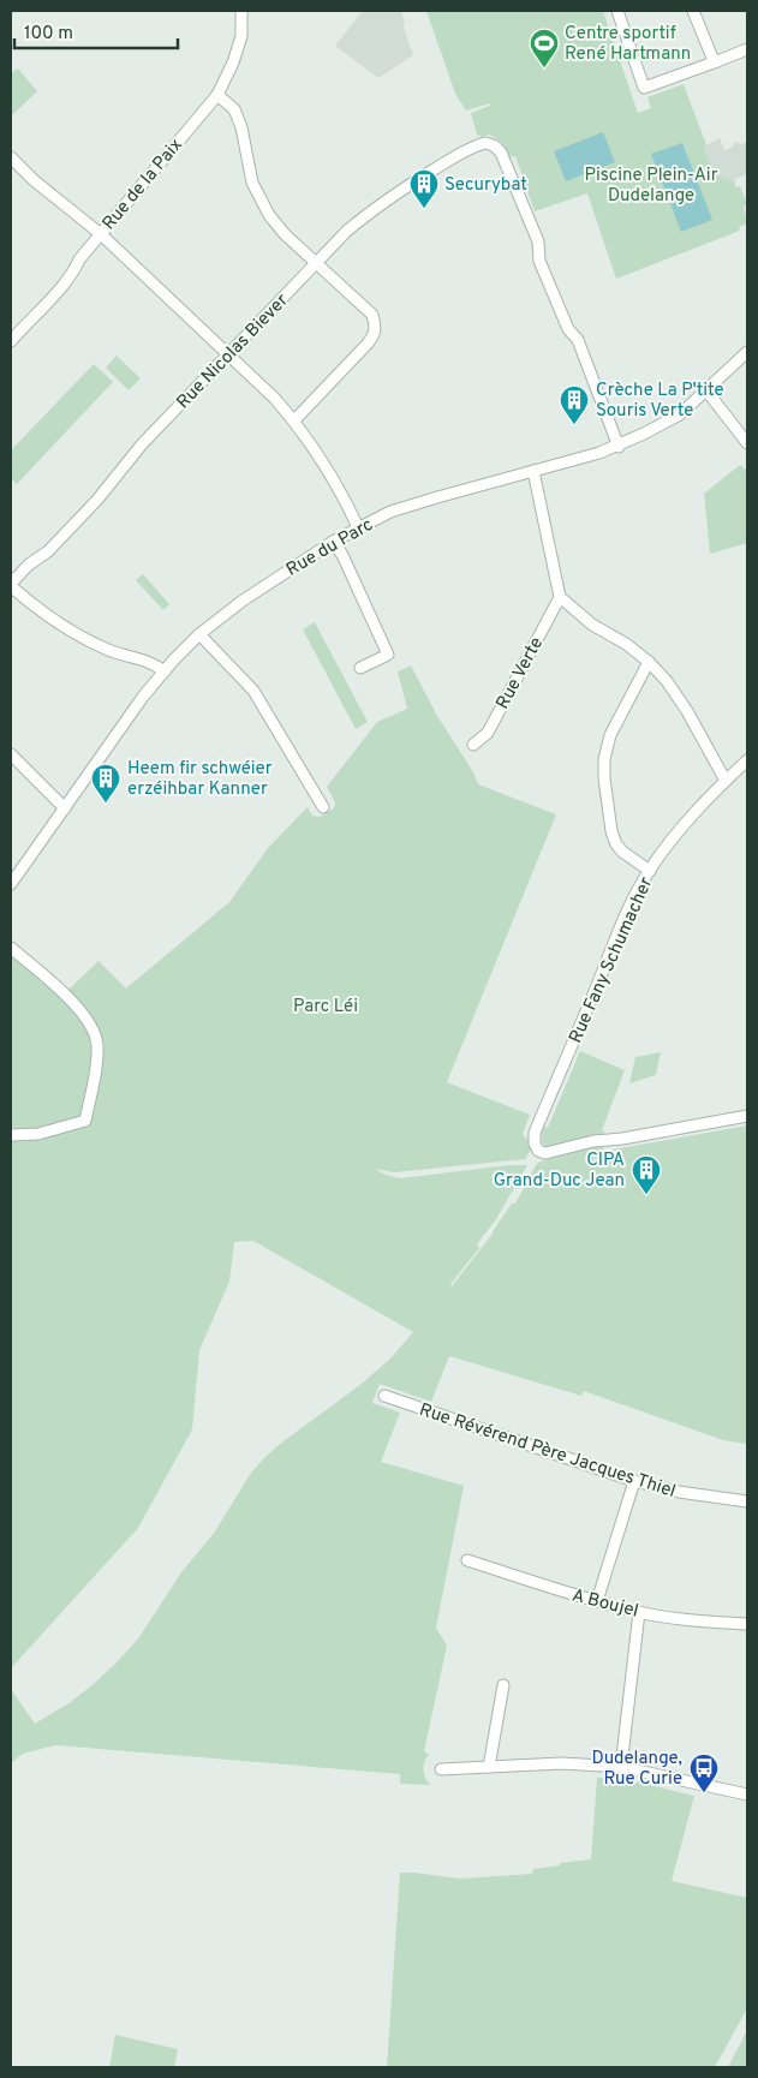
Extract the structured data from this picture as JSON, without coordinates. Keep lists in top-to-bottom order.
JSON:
{
  "streets": {
    "street": [
      "Rue de la Paix",
      "Rue Nicolas Biever",
      "Rue du Parc",
      "Rue Verte",
      "Rue Fany Schumacher",
      "Rue Révérend Père Jacques Thiel",
      "A Boujel"
    ]
  },
  "crossings": [
    ["Rue Nicolas Biever", "Rue du Parc"]
  ],
  "parks": ["Piscine Plein-Air Dudelange", "Parc Léi"],
  "places": {
    "sports": ["Centre sportif René Hartmann"],
    "building": [
      "Securybat",
      "Crèche La P'tite Souris Verte",
      "Heem fir schwéier erzéihbar Kanner",
      "CIPA Grand-Duc Jean"
    ],
    "bus stop": ["Dudelange, Rue Curie"]
  },
  "scale_bar": "100 m"
}
